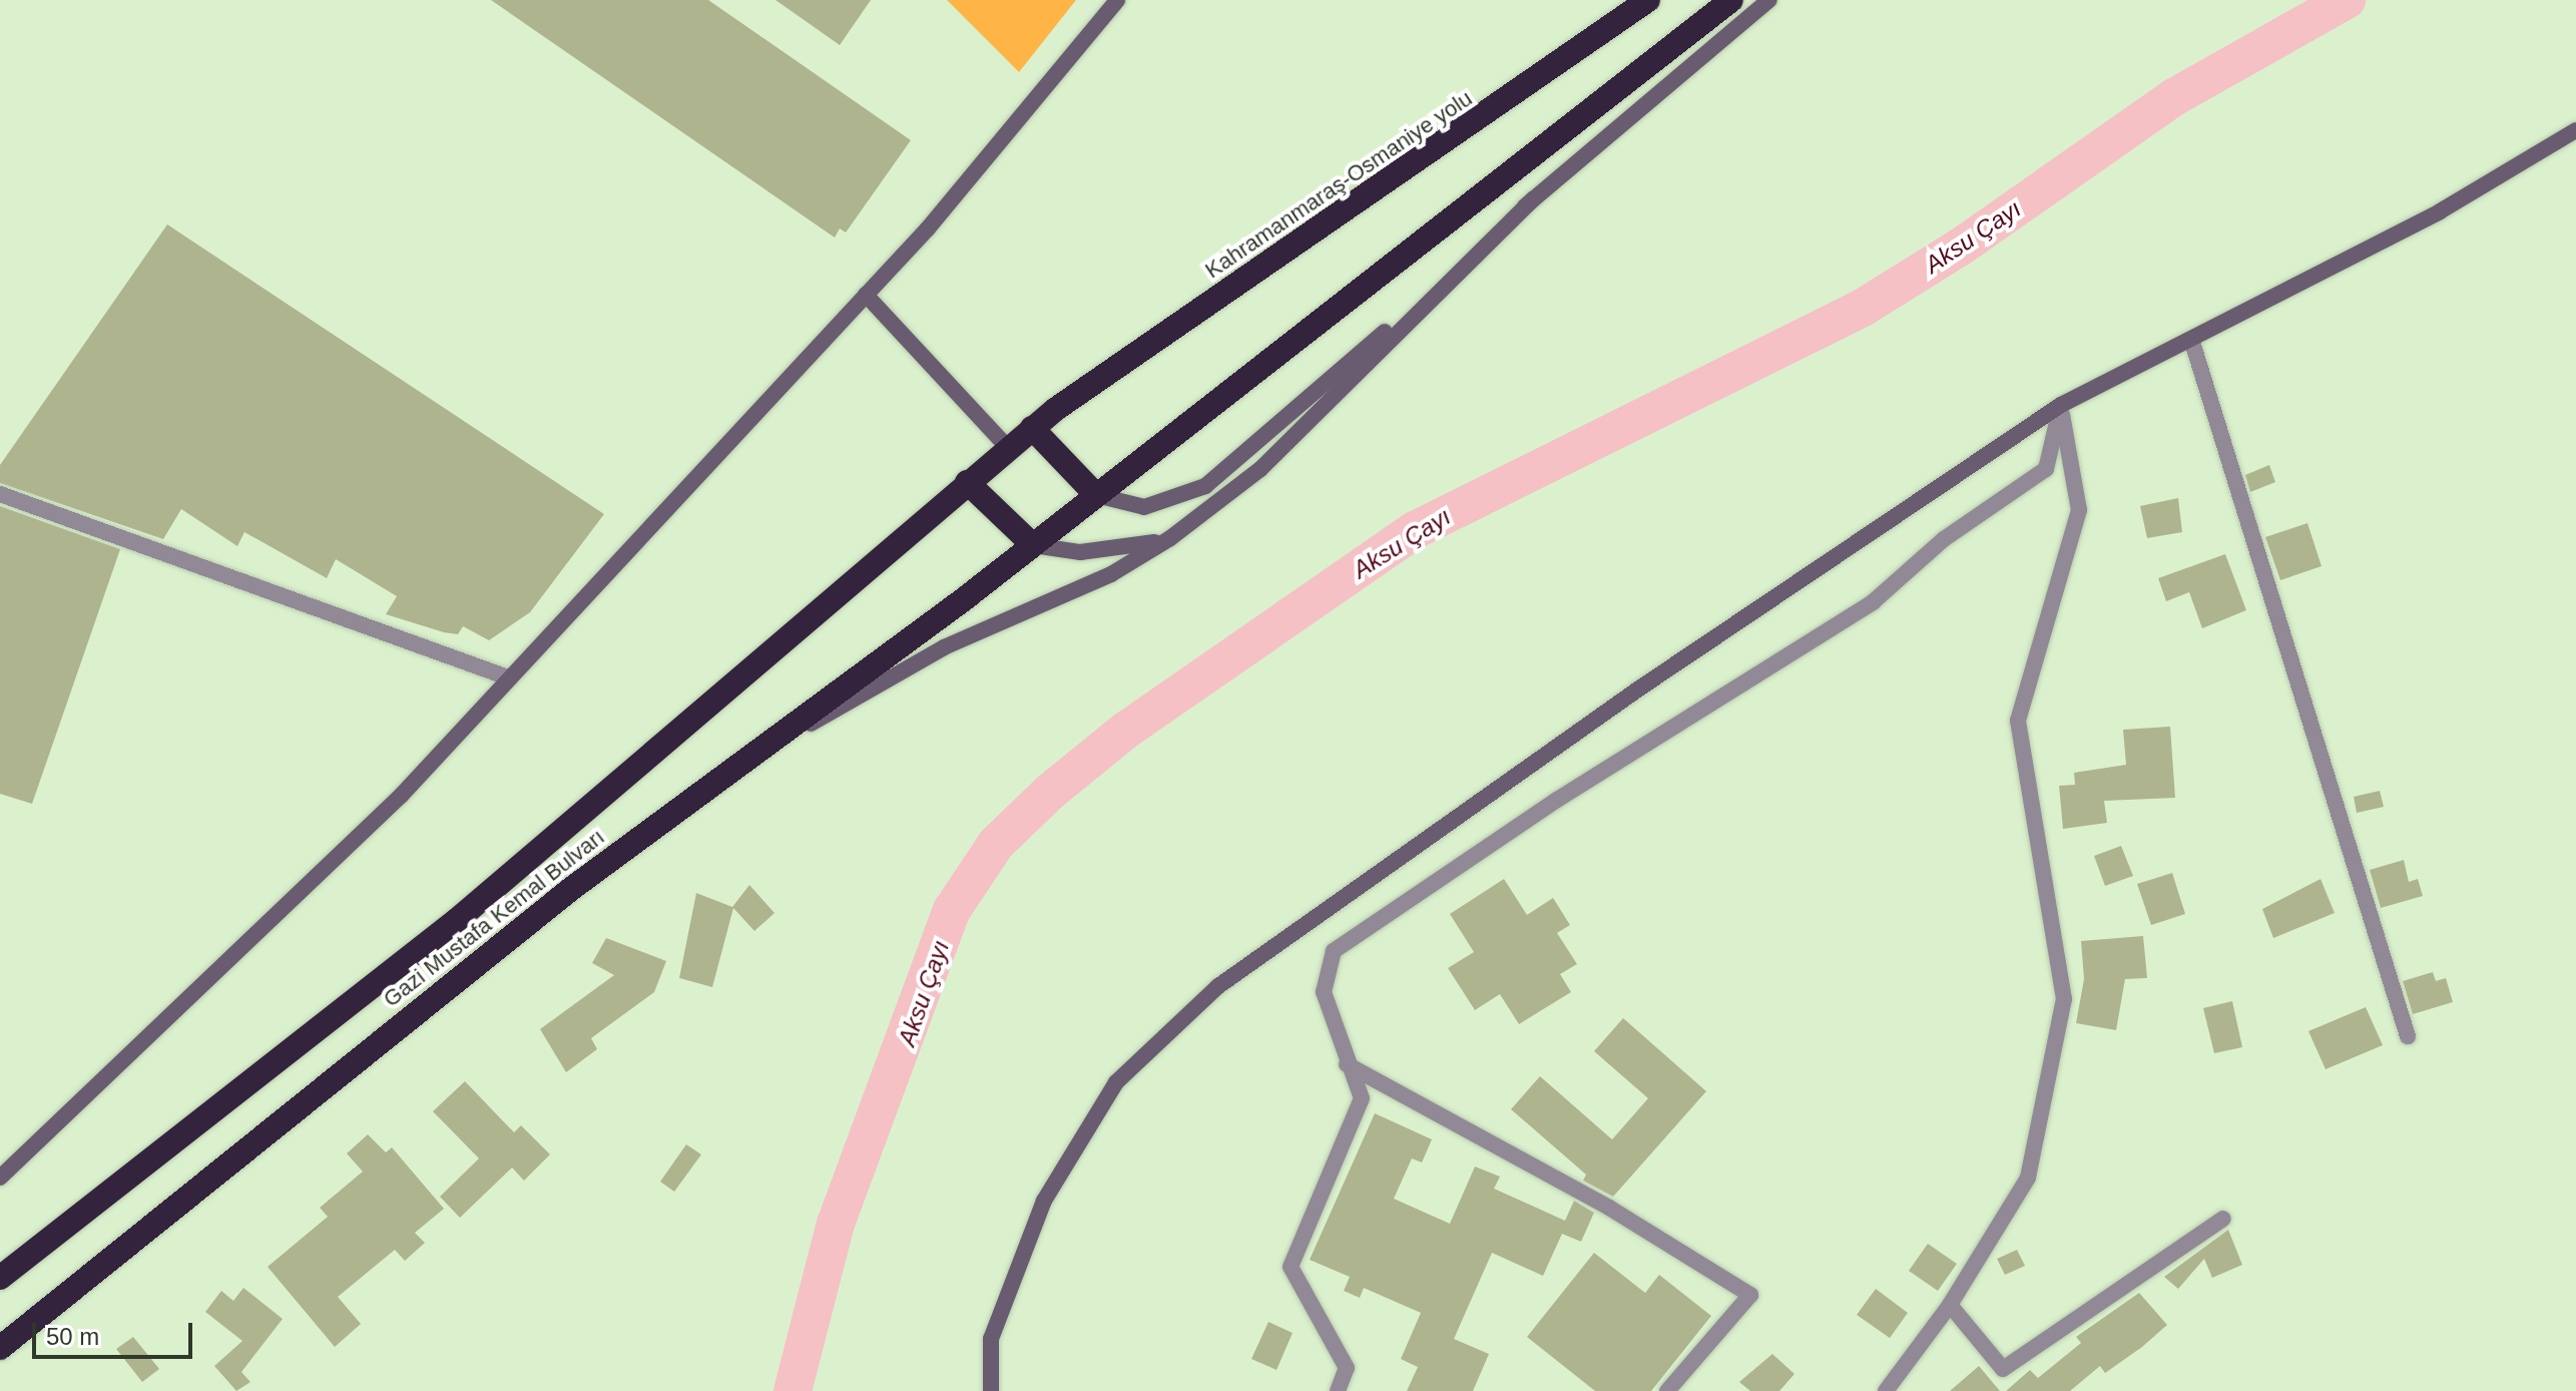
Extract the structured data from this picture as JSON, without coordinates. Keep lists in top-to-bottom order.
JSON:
{
  "streets": {
    "highway": ["Kahramanmaraş-Osmaniye yolu", "Gazi Mustafa Kemal Bulvarı"]
  },
  "crossings": [
    ["Kahramanmaraş-Osmaniye yolu", "Gazi Mustafa Kemal Bulvarı"]
  ],
  "water": ["Aksu Çayı"],
  "scale_bar": "50 m"
}
